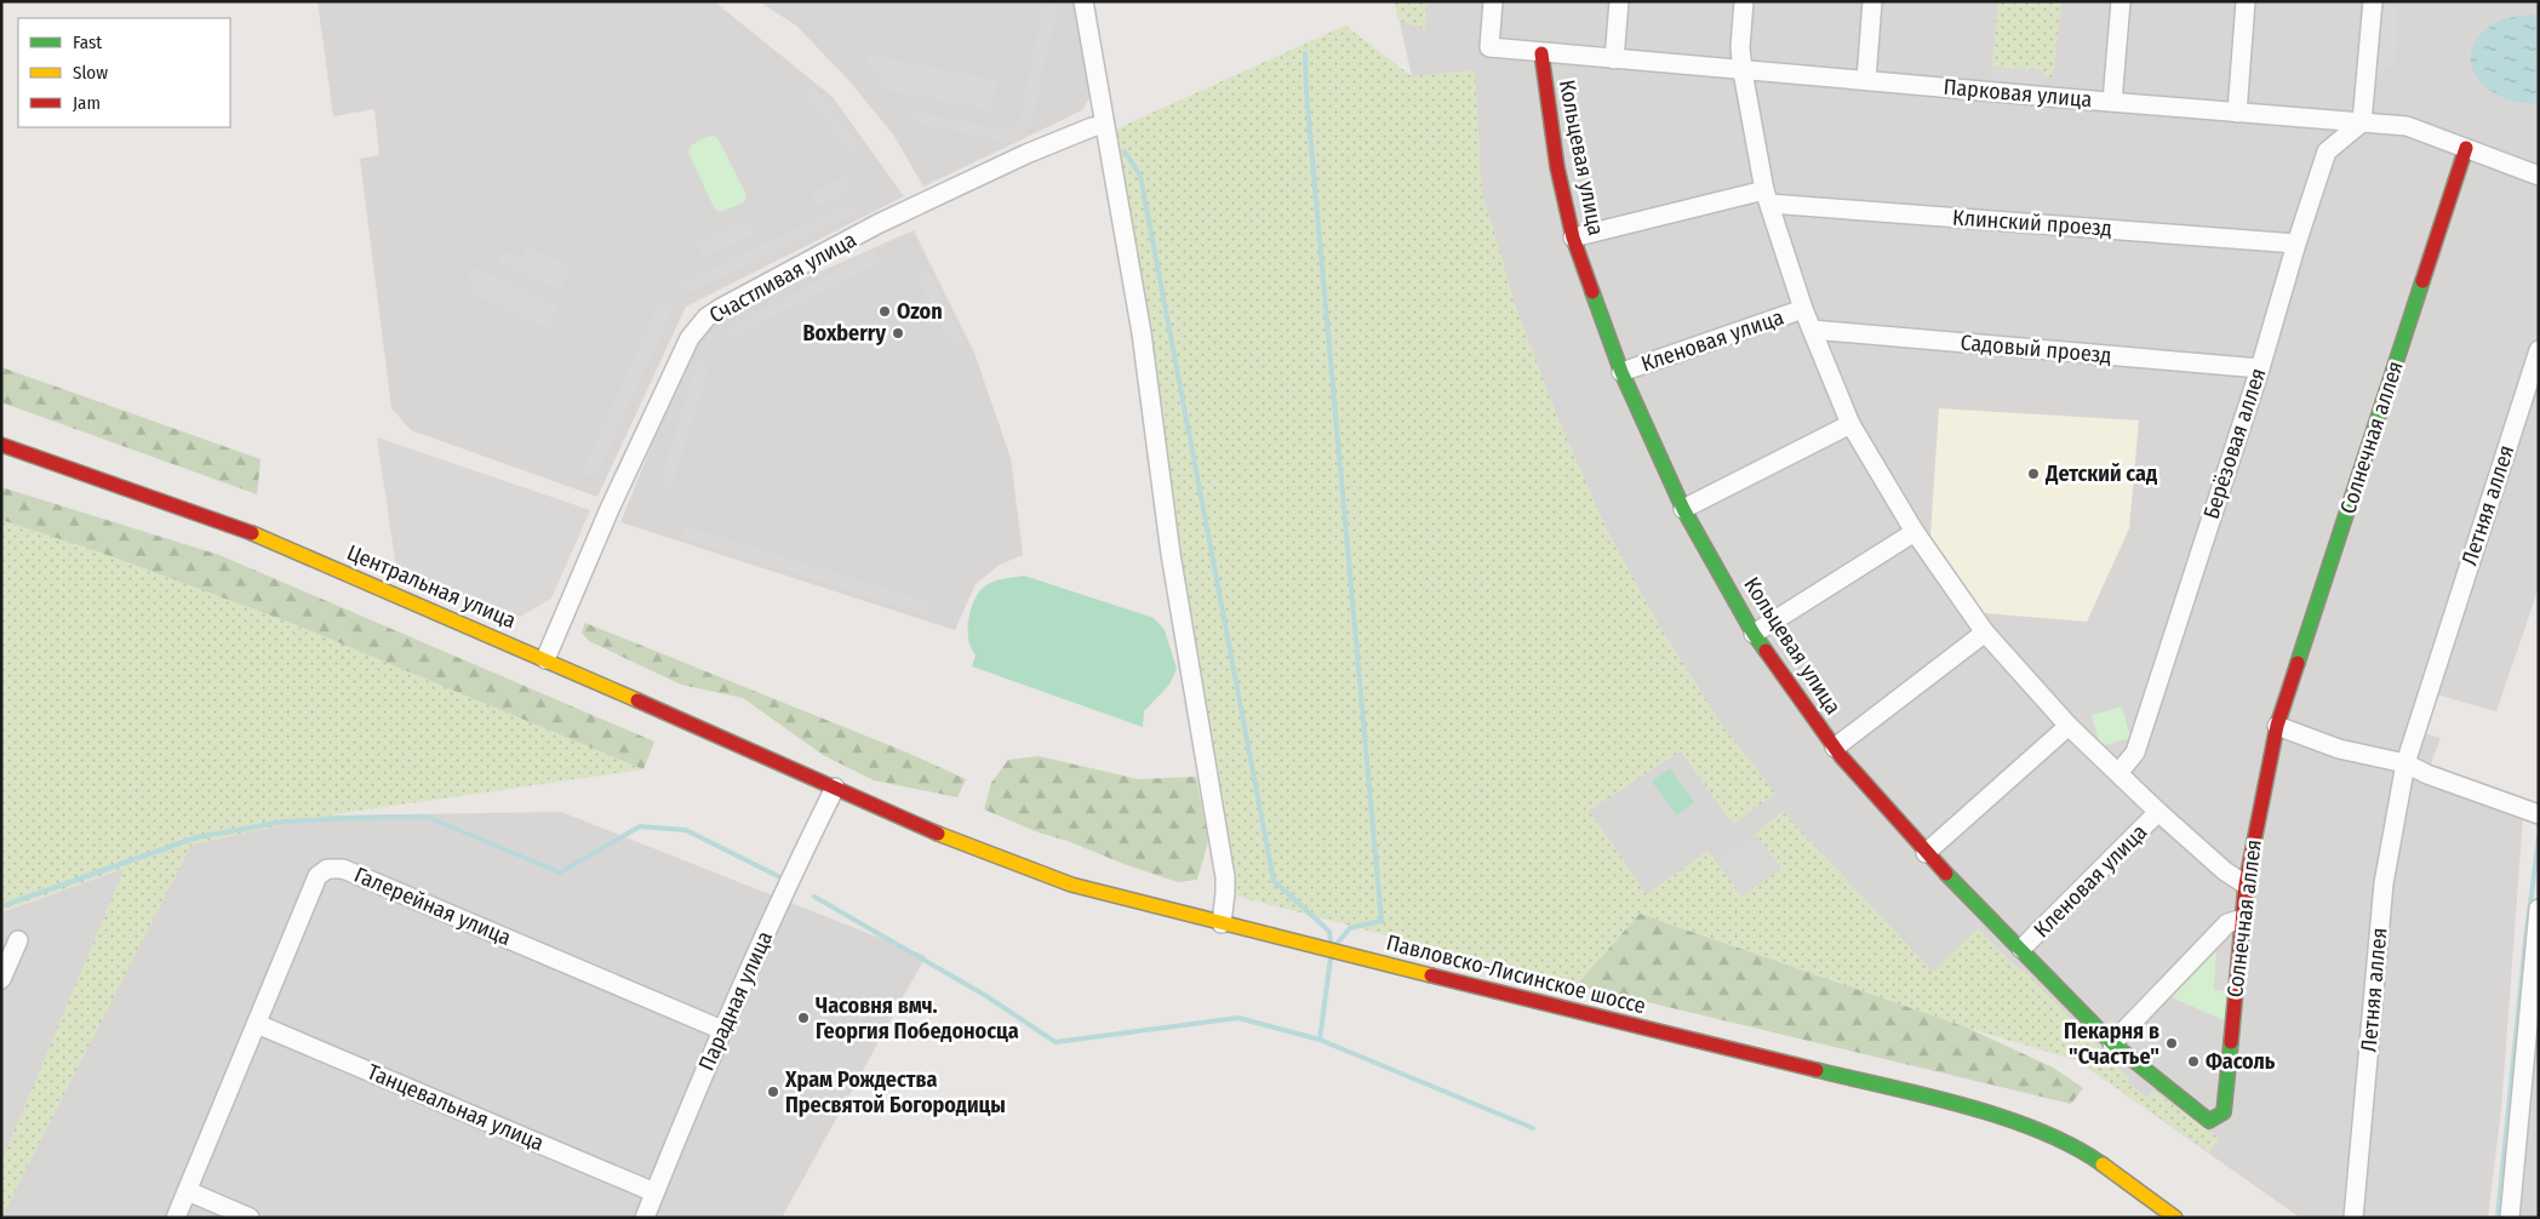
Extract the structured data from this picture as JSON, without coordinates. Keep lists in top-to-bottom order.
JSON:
{
  "streets": {
    "street": [
      "Парковая улица",
      "Кольцевая улица",
      "Клинский проезд",
      "Счастливая улица",
      "Кленовая улица",
      "Садовый проезд",
      "Солнечная аллея",
      "Берёзовая аллея",
      "Летняя аллея",
      "Центральная улица",
      "Галерейная улица",
      "Павловско-Лисинское шоссе",
      "Парадная улица",
      "Танцевальная улица"
    ]
  },
  "crossings": [
    ["Парковая улица", "Кольцевая улица"],
    ["Парковая улица", "Кленовая улица"],
    ["Парковая улица", "Солнечная аллея"],
    ["Парковая улица", "Берёзовая аллея"],
    ["Кольцевая улица", "Кленовая улица"],
    ["Кольцевая улица", "Солнечная аллея"],
    ["Клинский проезд", "Кленовая улица"],
    ["Клинский проезд", "Берёзовая аллея"],
    ["Счастливая улица", "Центральная улица"],
    ["Кленовая улица", "Садовый проезд"],
    ["Кленовая улица", "Солнечная аллея"],
    ["Кленовая улица", "Берёзовая аллея"],
    ["Садовый проезд", "Берёзовая аллея"],
    ["Центральная улица", "Павловско-Лисинское шоссе"],
    ["Центральная улица", "Парадная улица"],
    ["Галерейная улица", "Парадная улица"],
    ["Галерейная улица", "Танцевальная улица"],
    ["Павловско-Лисинское шоссе", "Парадная улица"],
    ["Парадная улица", "Танцевальная улица"]
  ],
  "places": [
    "Ozon",
    "Boxberry",
    "Детский сад",
    "Часовня вмч. Георгия Победоносца",
    "Пекарня в \"Счастье\"",
    "Фасоль",
    "Храм Рождества Пресвятой Богородицы"
  ],
  "legend": ["Fast", "Slow", "Jam"]
}
